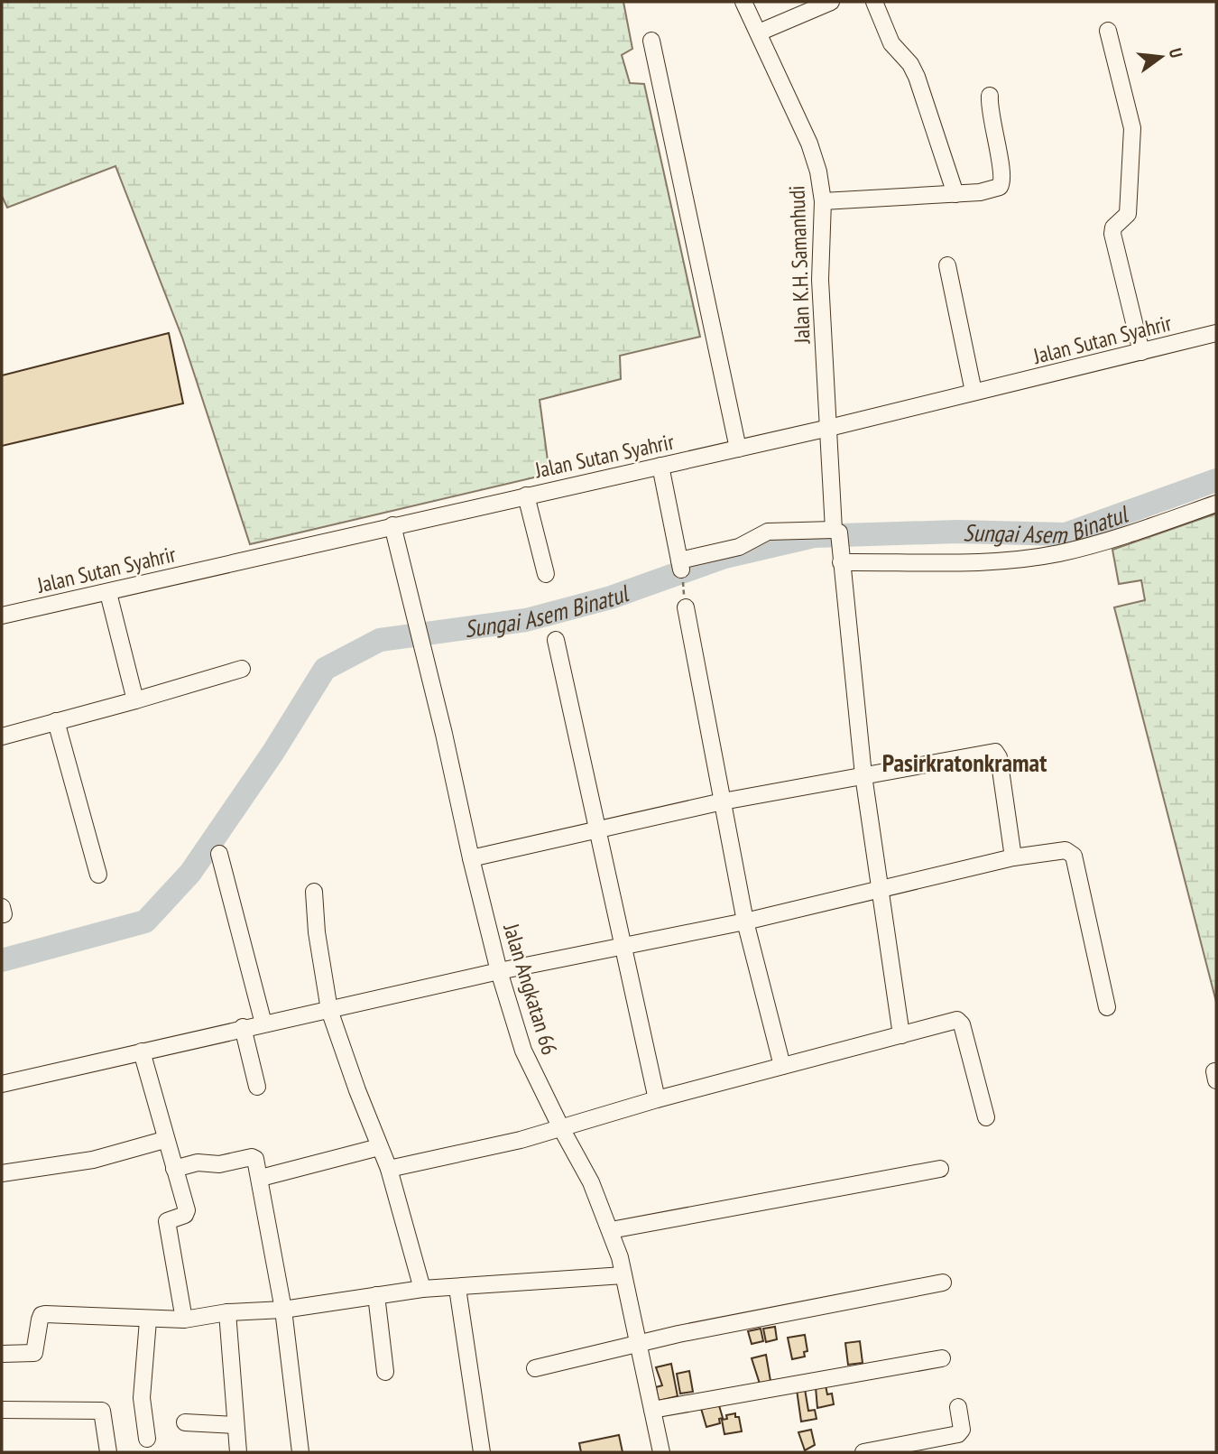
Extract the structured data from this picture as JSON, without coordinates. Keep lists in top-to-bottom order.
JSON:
{
  "streets": {
    "street": ["Jalan K.H. Samanhudi", "Jalan Sutan Syahrir", "Jalan Angkatan 66"]
  },
  "crossings": [
    ["Jalan K.H. Samanhudi", "Jalan Sutan Syahrir"],
    ["Jalan Sutan Syahrir", "Jalan Angkatan 66"]
  ],
  "districts": ["Pasirkratonkramat"],
  "water": ["Sungai Asem Binatul"],
  "north": "right"
}
